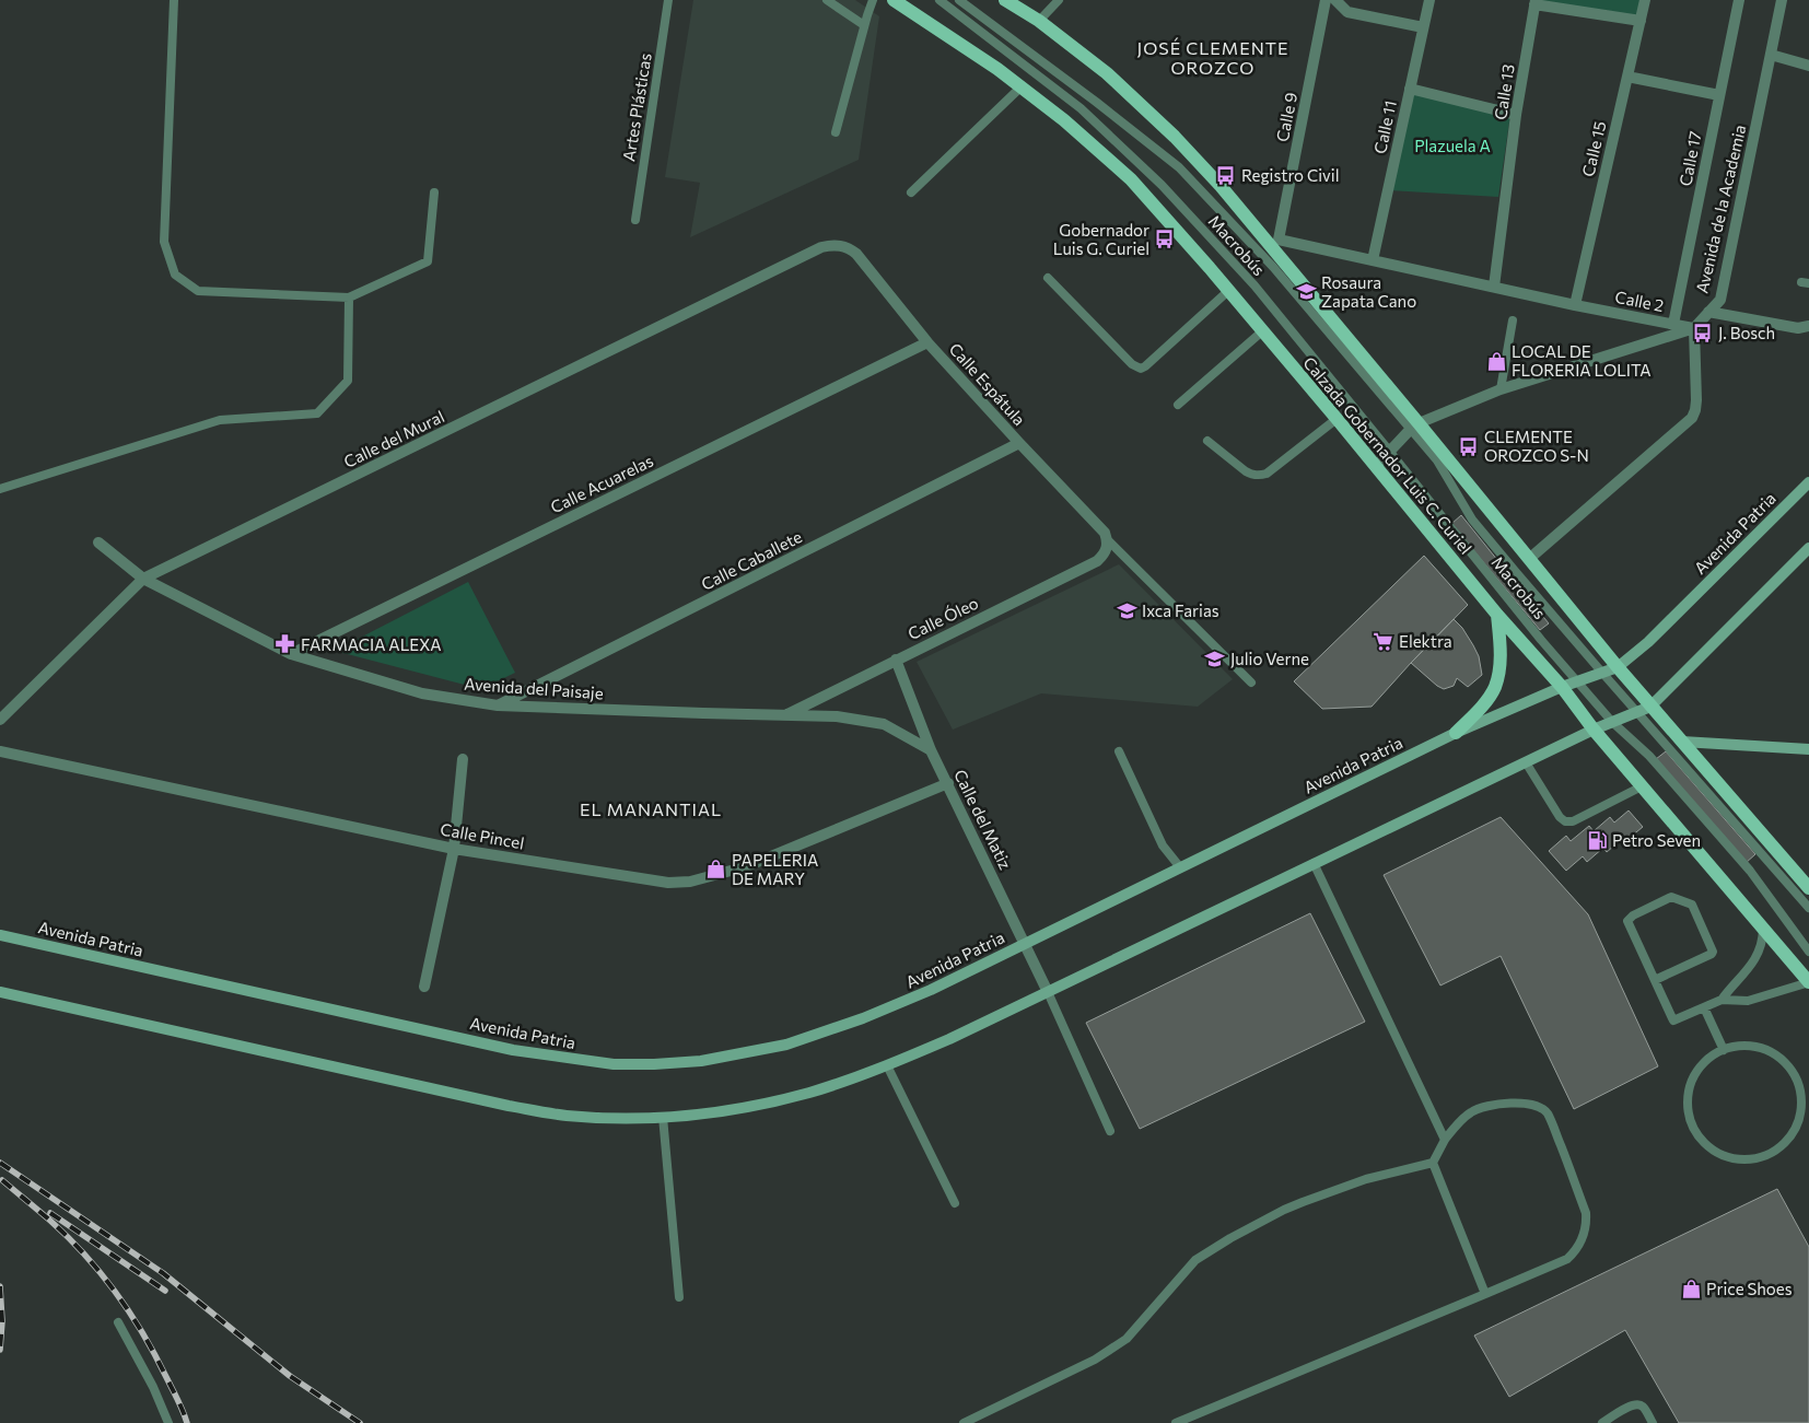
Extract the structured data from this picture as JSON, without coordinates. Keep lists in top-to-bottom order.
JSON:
{
  "streets": {
    "main road": ["Calzada Gobernador Luis C. Curiel"],
    "street": [
      "Calle 13",
      "Calle 9",
      "Calle 11",
      "Calle 15",
      "Calle 17",
      "Avenida de la Academia",
      "Calle 2",
      "Calle Espátula",
      "Calle del Mural",
      "Calle Acuarelas",
      "Avenida Patria",
      "Calle Caballete",
      "Calle Óleo",
      "Avenida del Paisaje",
      "Calle del Matiz",
      "Calle Pincel"
    ],
    "lane": ["Artes Plásticas", "Macrobús"]
  },
  "crossings": [
    ["Calle 13", "Calle 2"],
    ["Calle 9", "Calle 2"],
    ["Calle 11", "Calle 2"],
    ["Calle 15", "Calle 2"],
    ["Calle 17", "Calle 2"],
    ["Avenida de la Academia", "Calle 2"],
    ["Macrobús", "Avenida Patria"],
    ["Calle Espátula", "Calle del Mural"],
    ["Calle Espátula", "Calle Acuarelas"],
    ["Calle Espátula", "Calle Caballete"],
    ["Calle Espátula", "Calle Óleo"],
    ["Calle del Mural", "Avenida del Paisaje"],
    ["Calzada Gobernador Luis C. Curiel", "Avenida Patria"],
    ["Calle Acuarelas", "Avenida del Paisaje"],
    ["Avenida Patria", "Calle del Matiz"],
    ["Calle Caballete", "Avenida del Paisaje"],
    ["Calle Óleo", "Avenida del Paisaje"],
    ["Calle Óleo", "Calle del Matiz"],
    ["Avenida del Paisaje", "Calle del Matiz"],
    ["Calle del Matiz", "Calle Pincel"]
  ],
  "districts": ["JOSÉ CLEMENTE OROZCO", "EL MANANTIAL"],
  "parks": ["Plazuela A"],
  "places": {
    "bus stop": [
      "Registro Civil",
      "Gobernador Luis G. Curiel",
      "J. Bosch",
      "CLEMENTE OROZCO S-N"
    ],
    "school or university": ["Rosaura Zapata Cano", "Ixca Farias", "Julio Verne"],
    "shop": ["LOCAL DE FLORERIA LOLITA", "PAPELERIA DE MARY", "Price Shoes"],
    "supermarket": ["Elektra"],
    "pharmacy": ["FARMACIA ALEXA"],
    "fuel station": ["Petro Seven"]
  }
}
